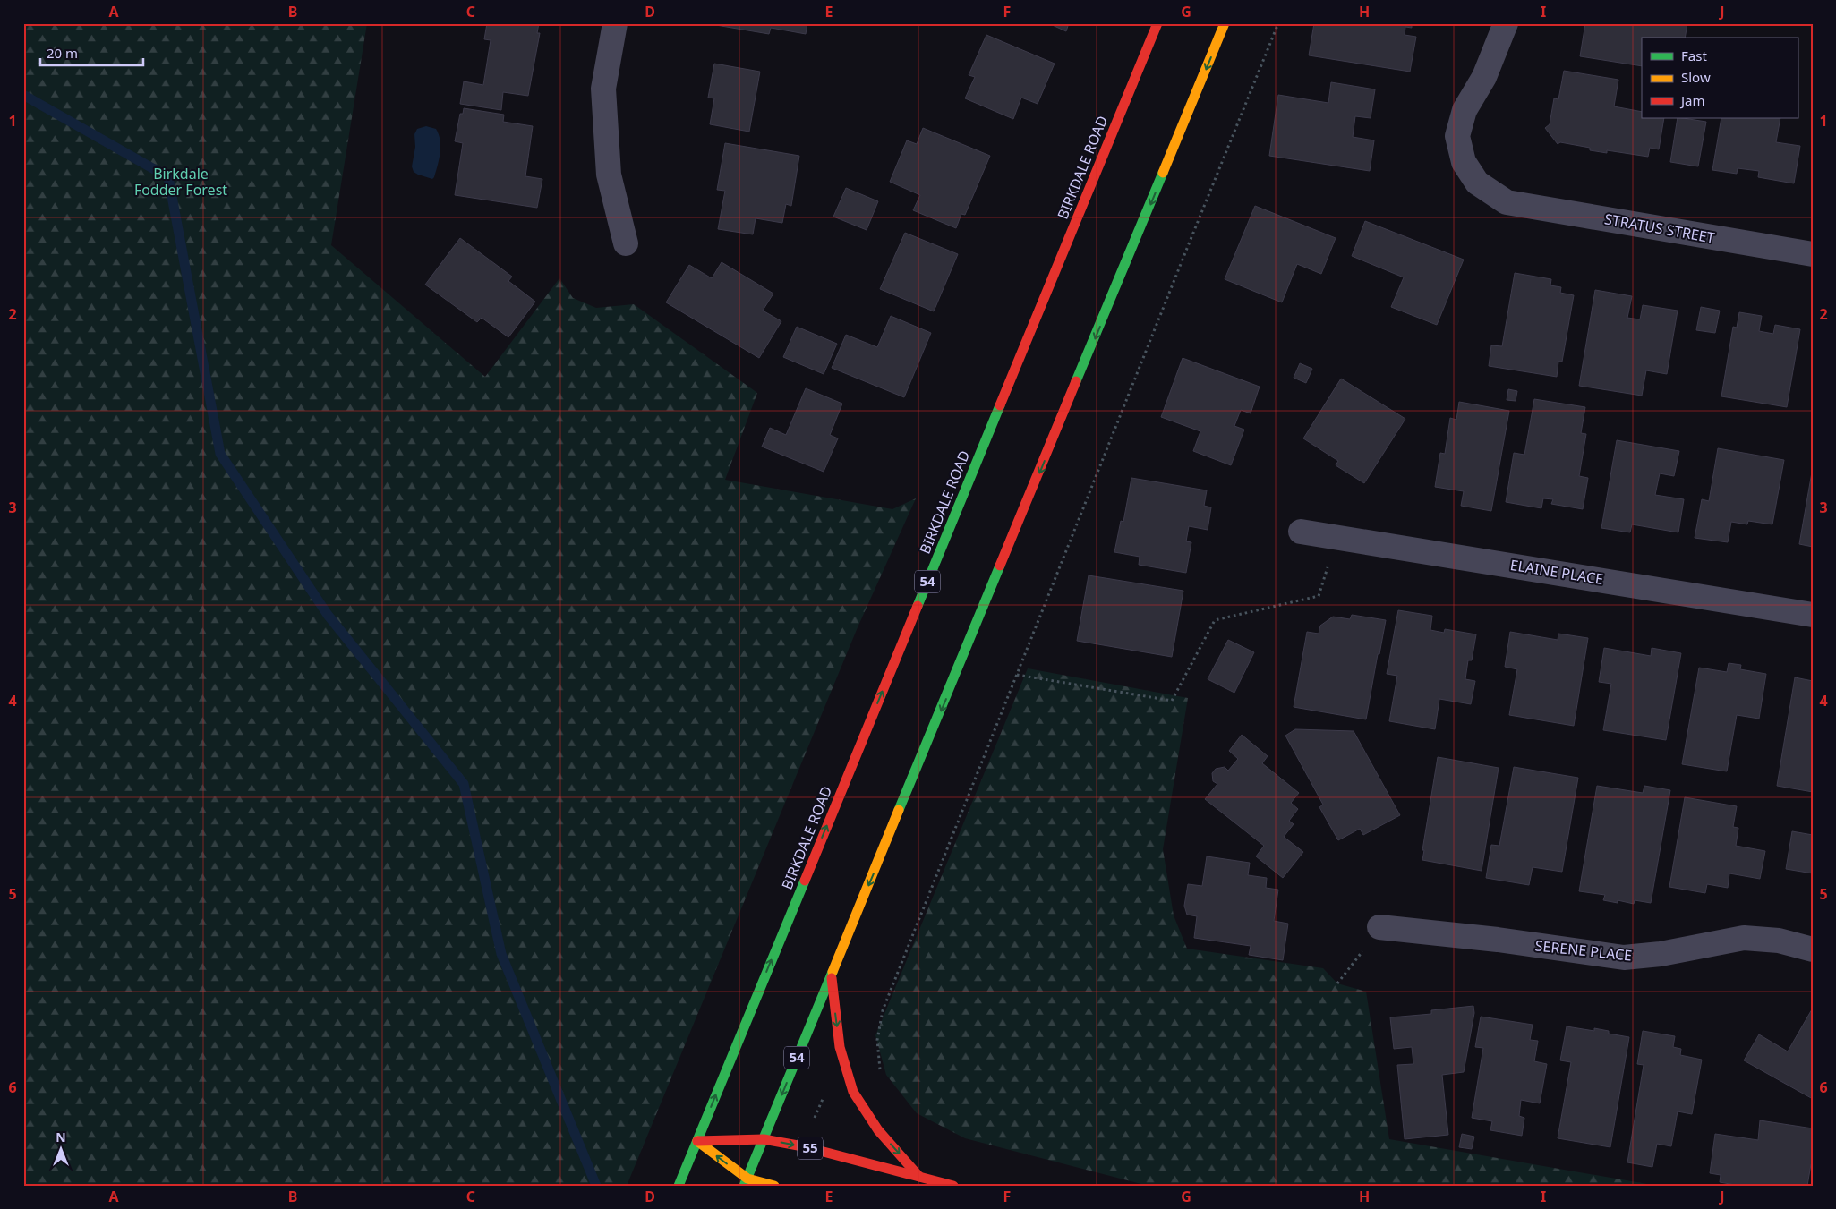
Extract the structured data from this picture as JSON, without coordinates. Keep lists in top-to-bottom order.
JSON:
{
  "streets": {
    "main road": ["BIRKDALE ROAD", "54", "55"],
    "street": ["STRATUS STREET", "ELAINE PLACE", "SERENE PLACE"]
  },
  "crossings": [
    ["BIRKDALE ROAD", "54"],
    ["BIRKDALE ROAD", "55"],
    ["54", "55"]
  ],
  "parks": ["Birkdale Fodder Forest"],
  "legend": ["Fast", "Slow", "Jam"],
  "scale_bar": "20 m",
  "north": "top",
  "grid": {
    "columns": [
      "A",
      "B",
      "C",
      "D",
      "E",
      "F",
      "G",
      "H",
      "I",
      "J"
    ],
    "rows": [
      "1",
      "2",
      "3",
      "4",
      "5",
      "6"
    ]
  }
}
